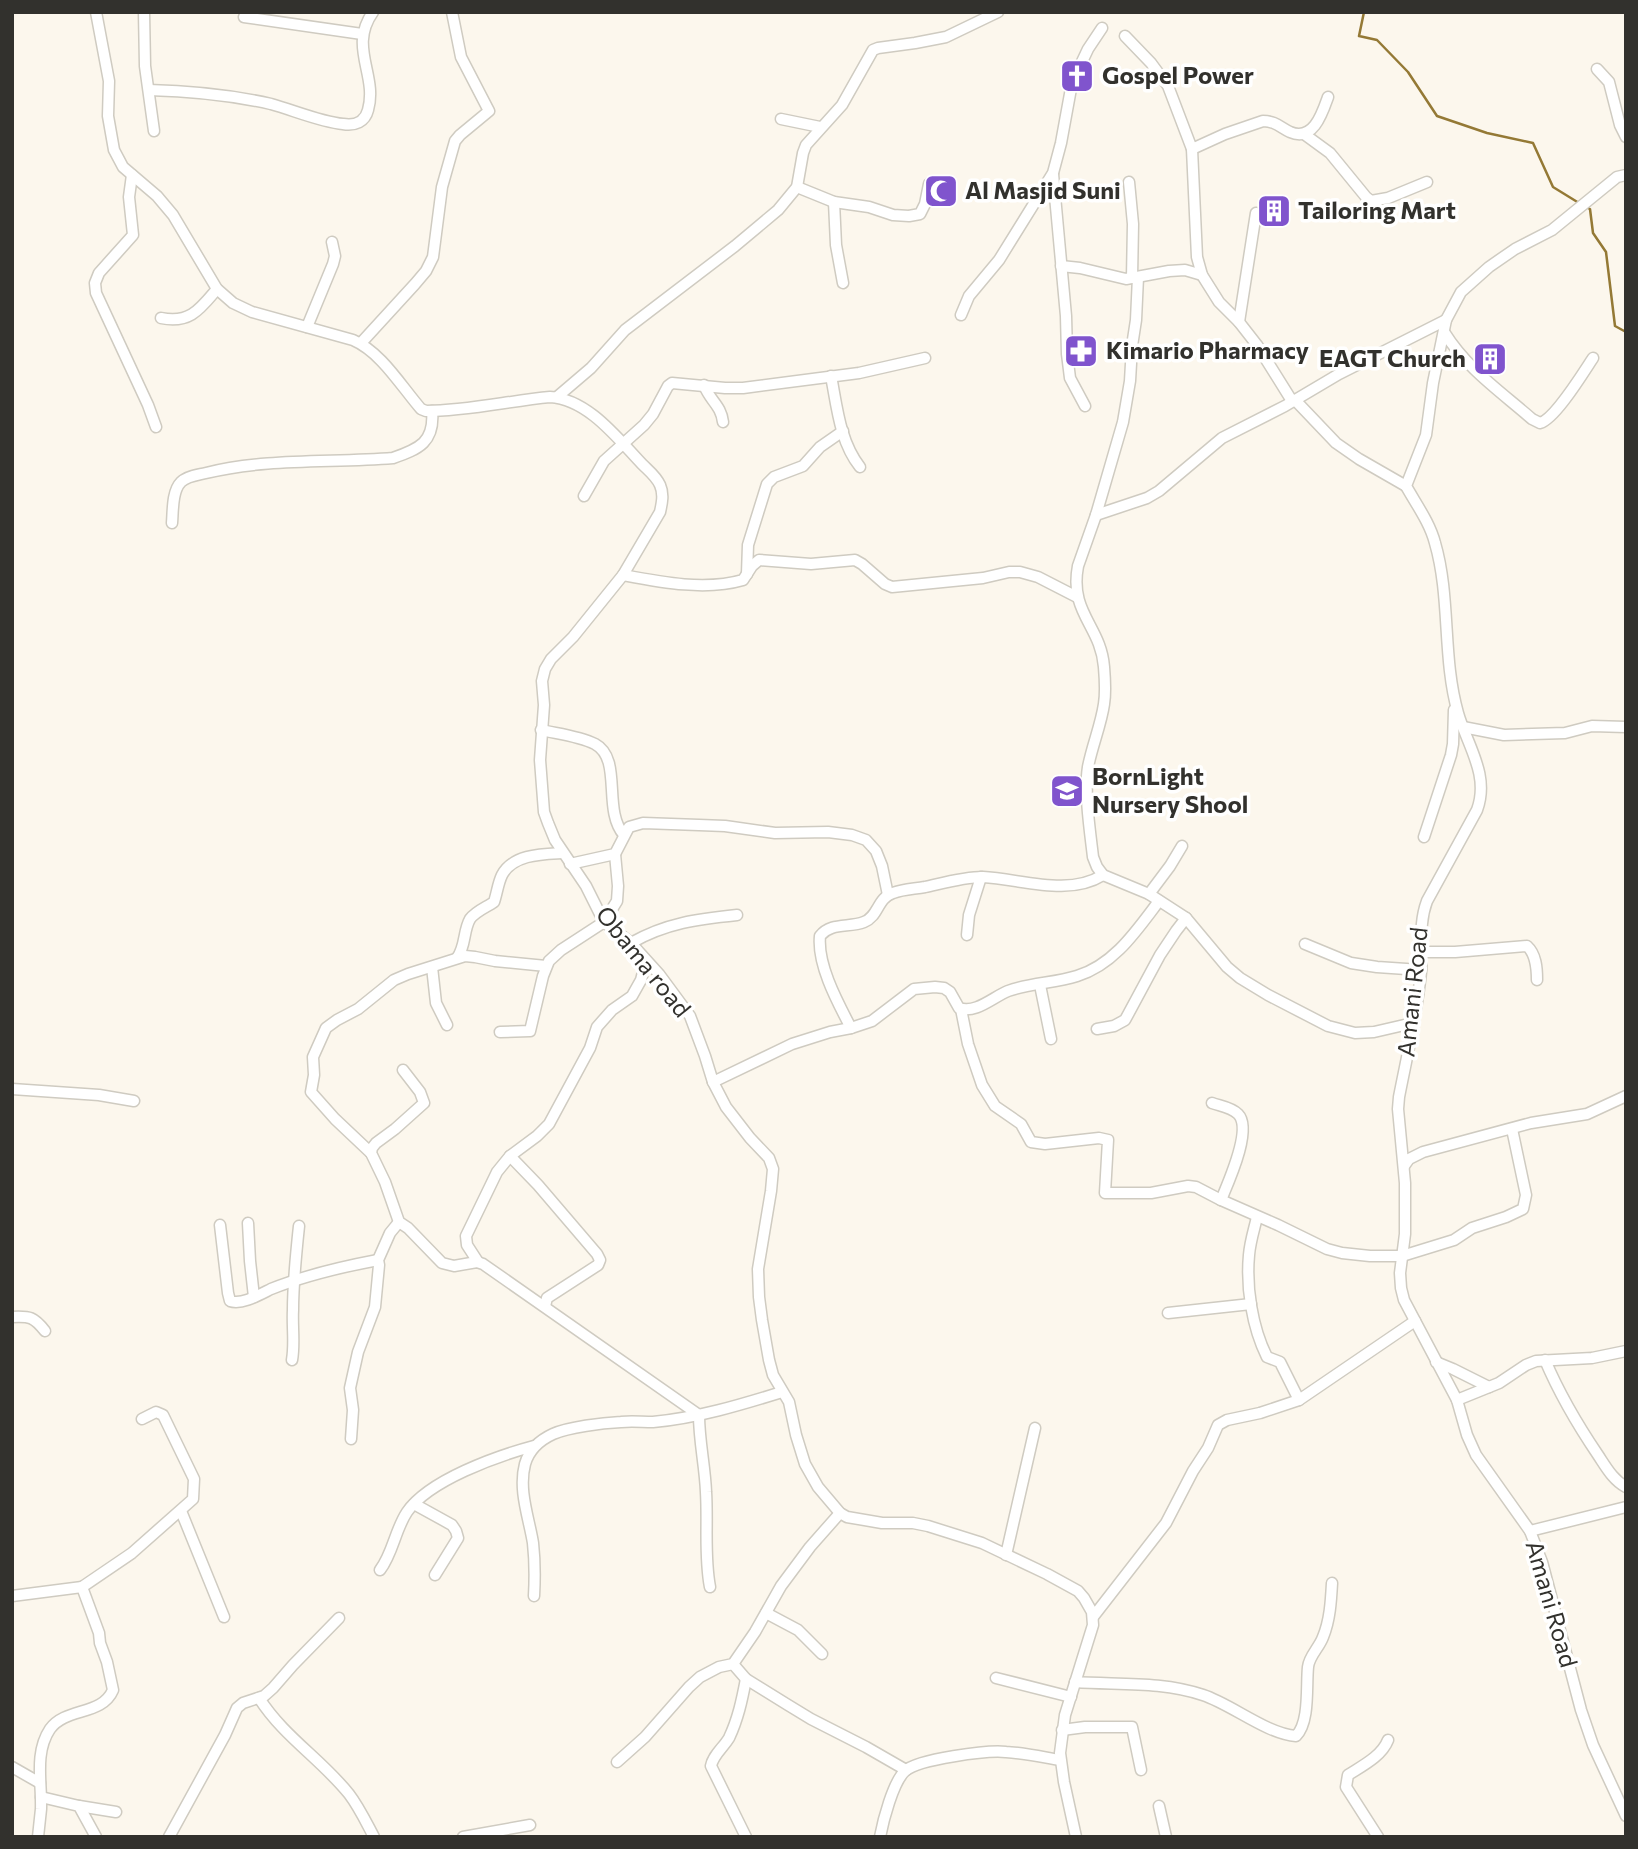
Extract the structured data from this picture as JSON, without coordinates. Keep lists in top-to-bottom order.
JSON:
{
  "streets": {
    "street": ["Obama road", "Amani Road"]
  },
  "places": {
    "church": ["Gospel Power"],
    "mosque": ["Al Masjid Suni"],
    "building": ["Tailoring Mart", "EAGT Church"],
    "pharmacy": ["Kimario Pharmacy"],
    "school or university": ["BornLight Nursery Shool"]
  }
}
